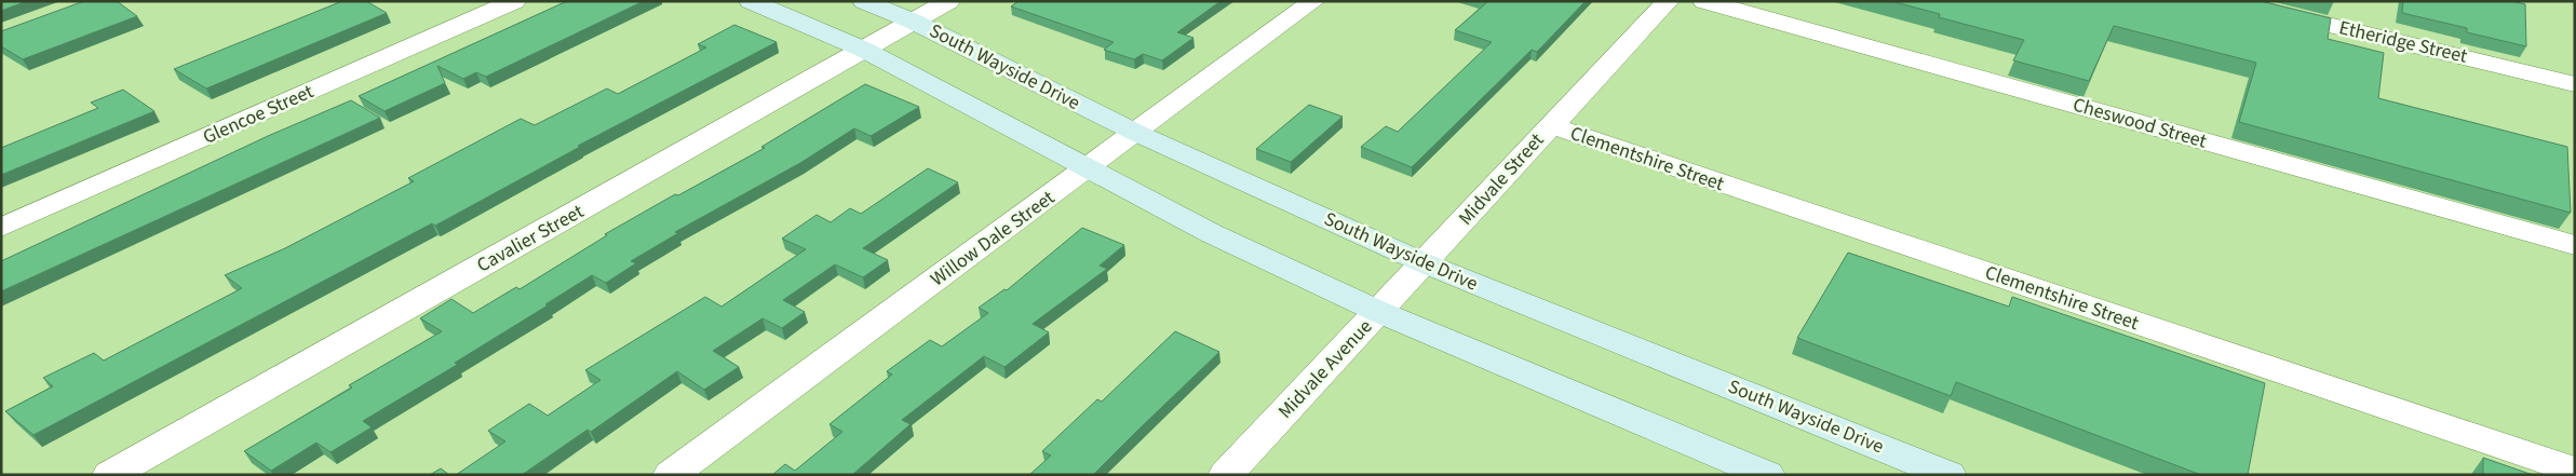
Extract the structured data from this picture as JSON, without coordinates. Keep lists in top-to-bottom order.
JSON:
{
  "streets": {
    "main road": ["South Wayside Drive"],
    "street": [
      "Etheridge Street",
      "Glencoe Street",
      "Cheswood Street",
      "Clementshire Street",
      "Midvale Street",
      "Cavalier Street",
      "Willow Dale Street",
      "Midvale Avenue"
    ]
  },
  "crossings": [
    ["South Wayside Drive", "Midvale Street"],
    ["South Wayside Drive", "Cavalier Street"],
    ["South Wayside Drive", "Willow Dale Street"],
    ["South Wayside Drive", "Midvale Avenue"],
    ["Clementshire Street", "Midvale Street"],
    ["Midvale Street", "Midvale Avenue"]
  ]
}
